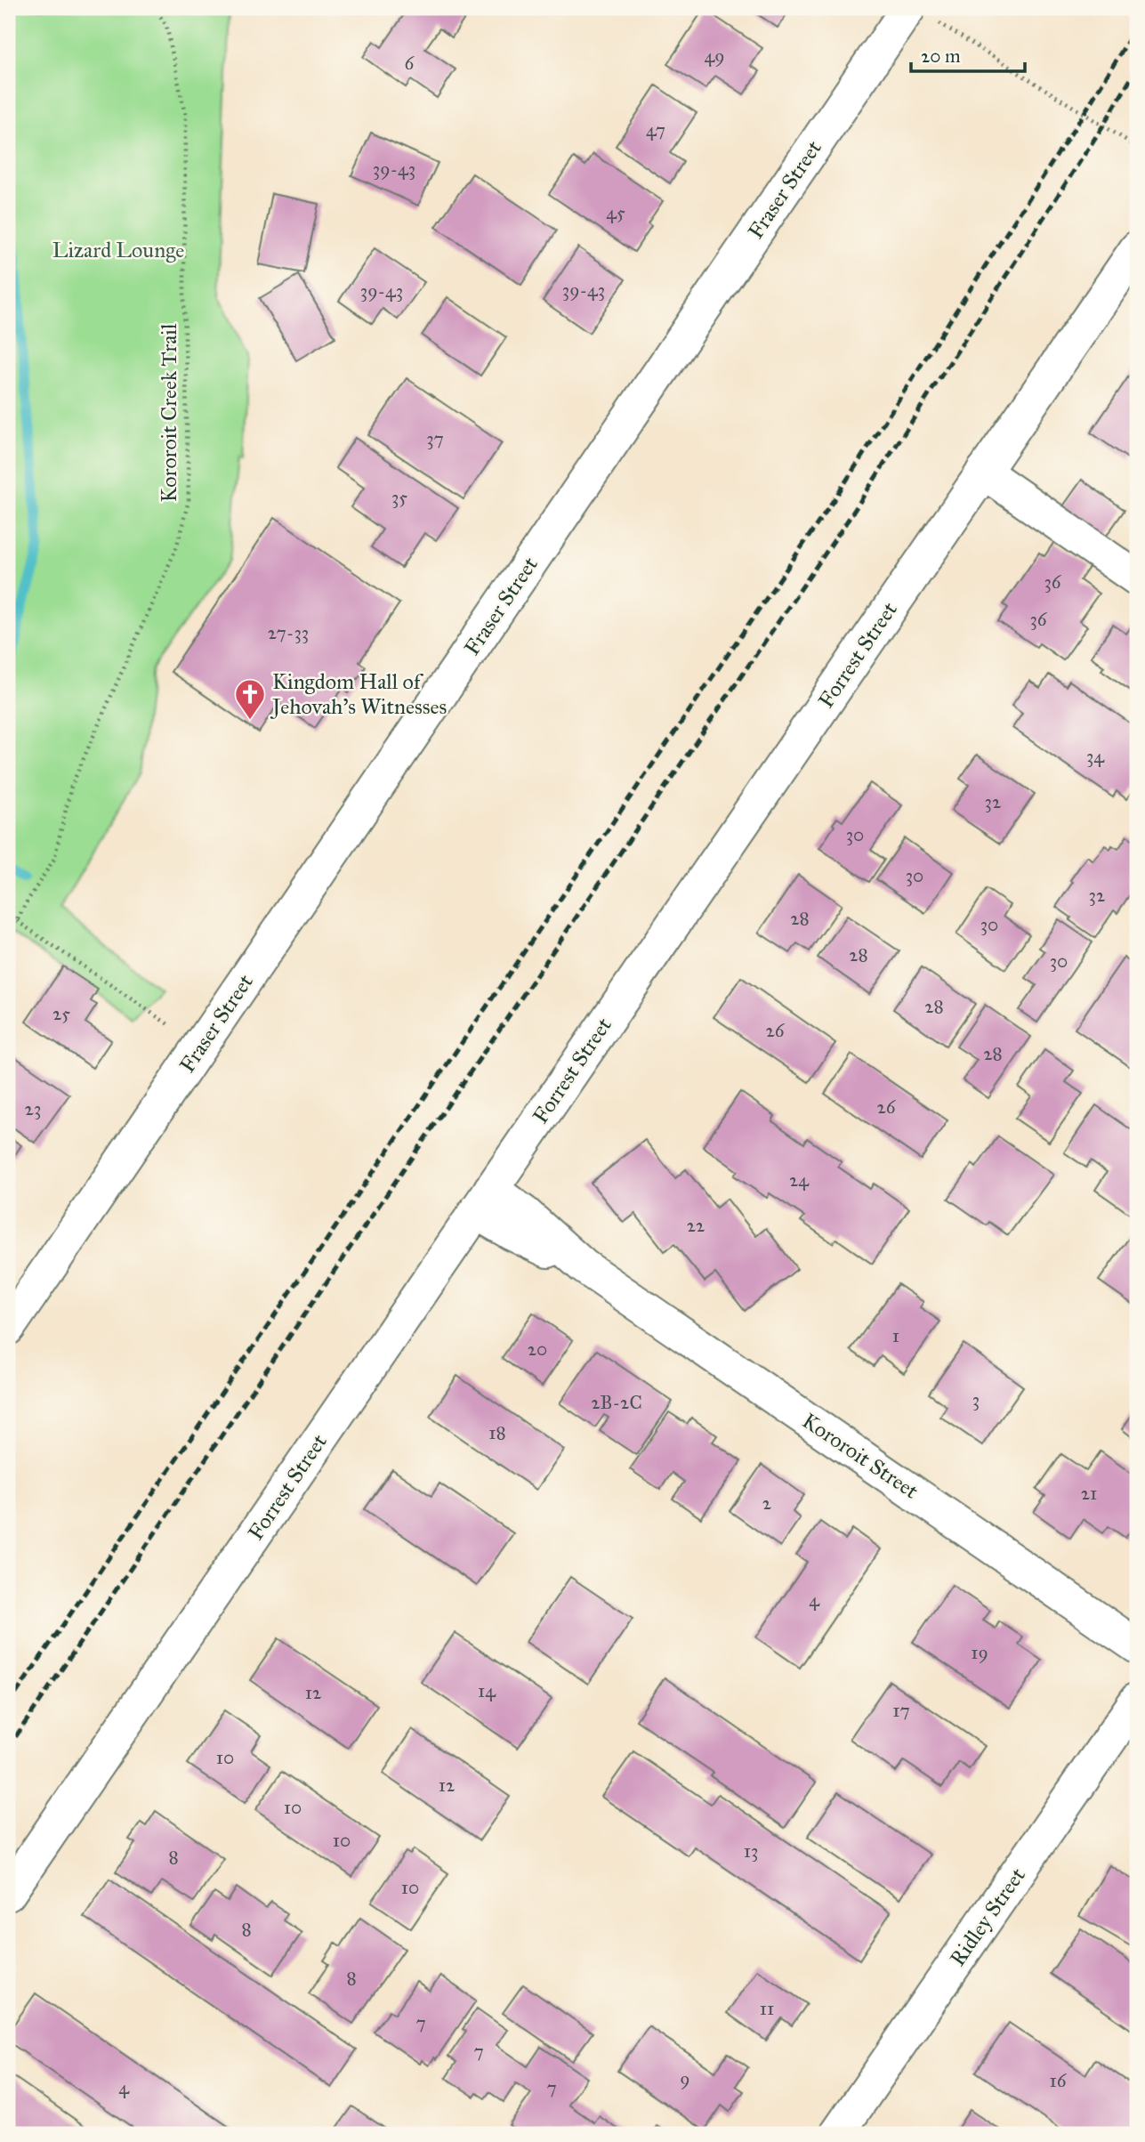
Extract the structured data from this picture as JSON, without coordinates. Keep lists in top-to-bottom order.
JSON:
{
  "streets": {
    "street": [
      "Fraser Street",
      "Forrest Street",
      "Kororoit Street",
      "Ridley Street"
    ],
    "path": ["Kororoit Creek Trail"]
  },
  "crossings": [
    ["Forrest Street", "Kororoit Street"]
  ],
  "parks": ["Lizard Lounge"],
  "places": {
    "church": ["Kingdom Hall of Jehovah's Witnesses"]
  },
  "house_numbers": [
    "49",
    "6",
    "47",
    "39-43",
    "45",
    "39-43",
    "39-43",
    "37",
    "35",
    "36",
    "36",
    "27-33",
    "34",
    "32",
    "30",
    "30",
    "32",
    "28",
    "30",
    "28",
    "30",
    "28",
    "25",
    "26",
    "28",
    "26",
    "23",
    "24",
    "22",
    "1",
    "20",
    "3",
    "2B-2C",
    "18",
    "21",
    "2",
    "4",
    "19",
    "14",
    "12",
    "17",
    "10",
    "12",
    "10",
    "10",
    "13",
    "8",
    "10",
    "8",
    "8",
    "11",
    "7",
    "7",
    "9",
    "16",
    "4",
    "7"
  ],
  "scale_bar": "20 m"
}
